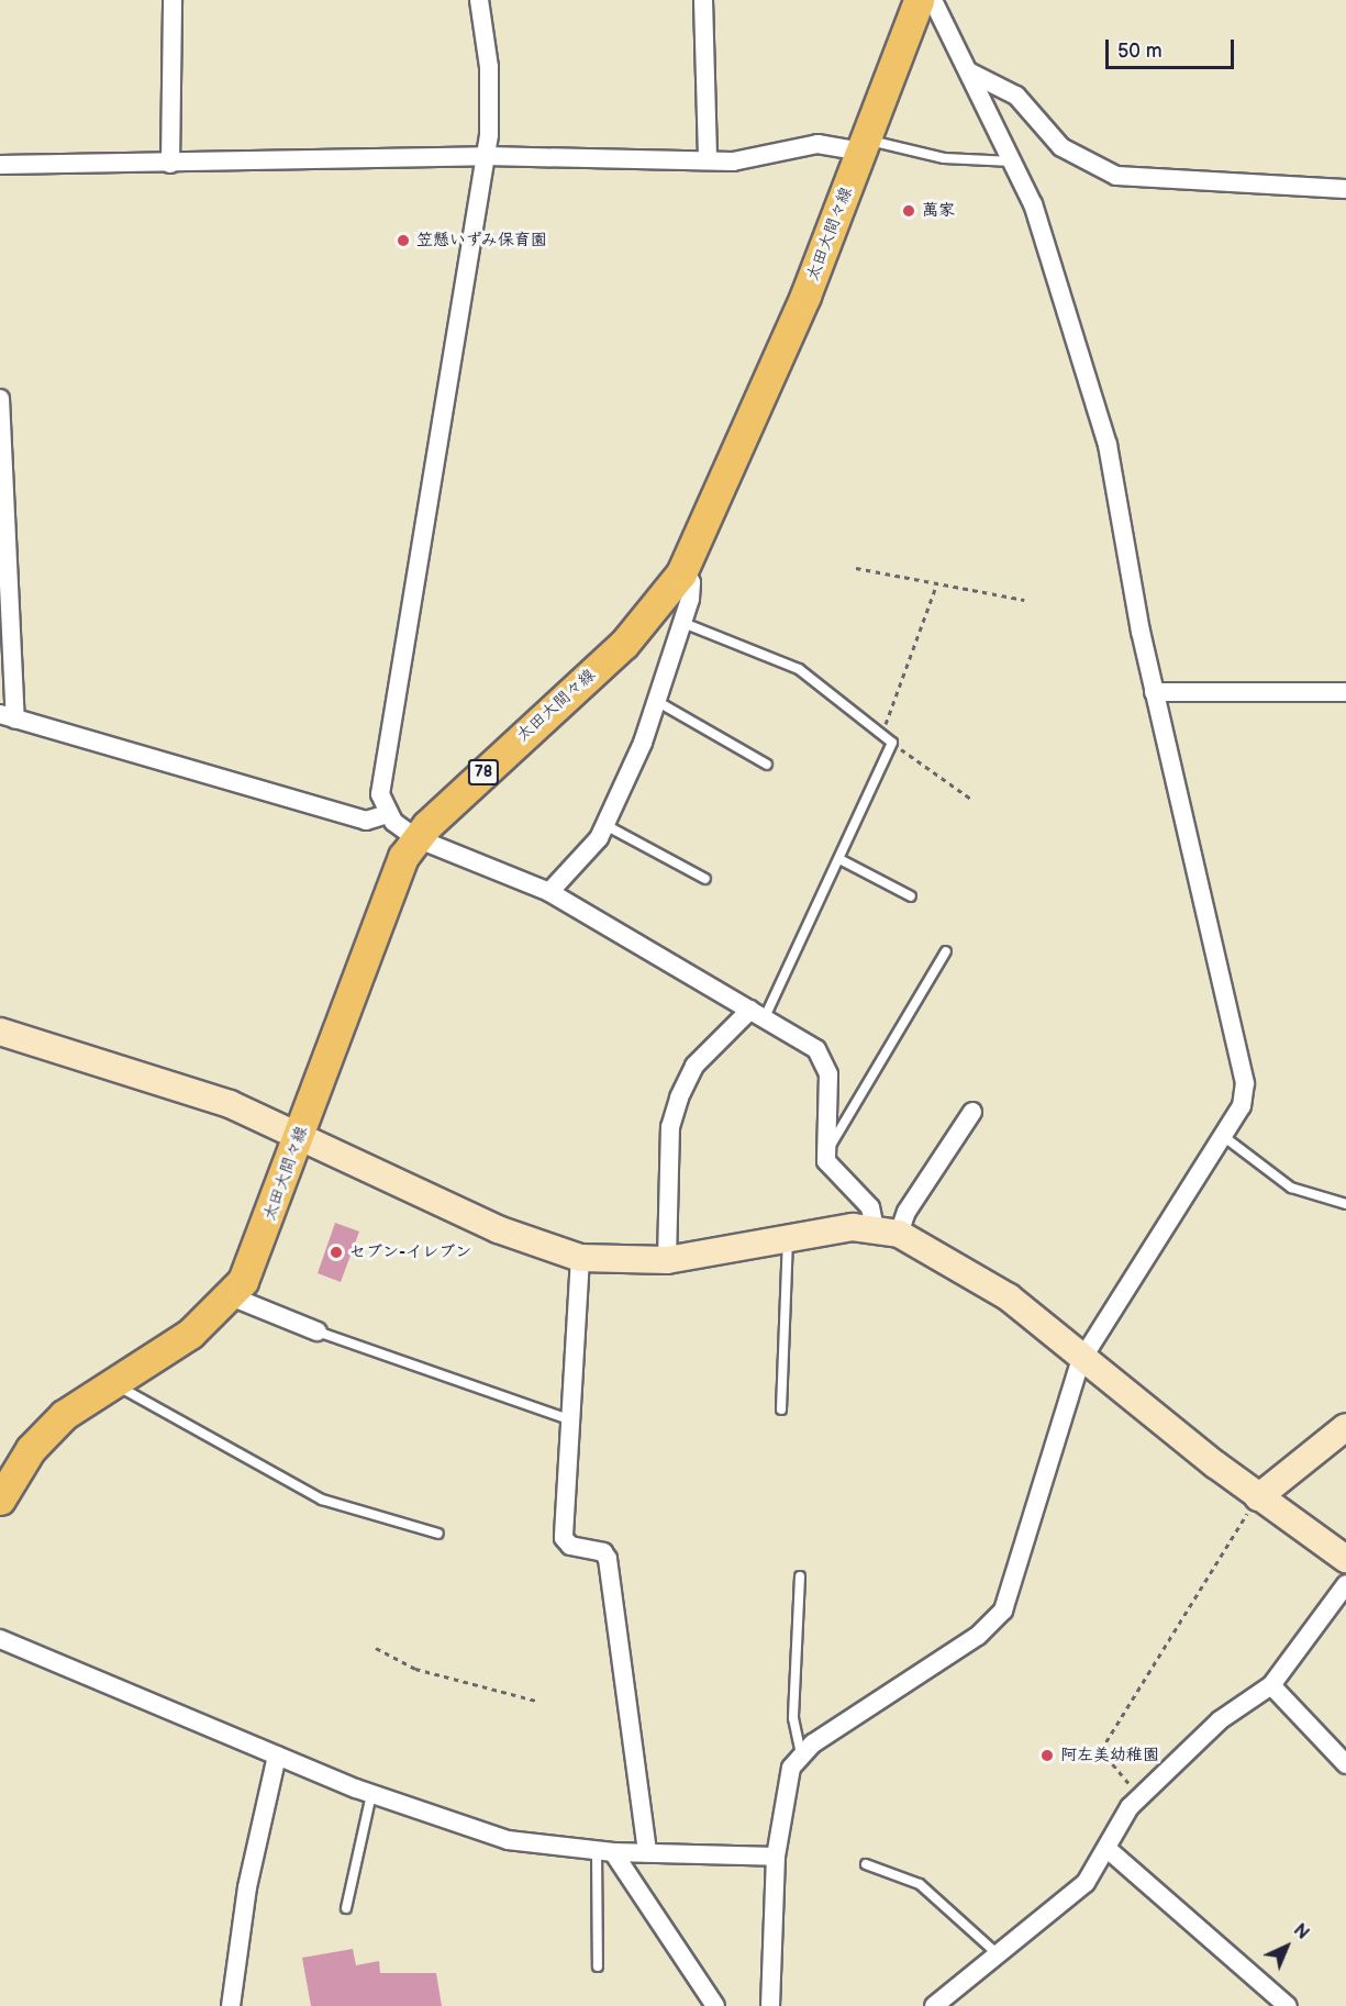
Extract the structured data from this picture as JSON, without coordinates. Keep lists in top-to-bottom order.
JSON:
{
  "streets": {
    "main road": ["太田大間々線", "78"]
  },
  "places": [
    "萬家",
    "笠懸いずみ保育園",
    "セブン-イレブン",
    "阿左美幼稚園"
  ],
  "scale_bar": "50 m",
  "north": "top right"
}
